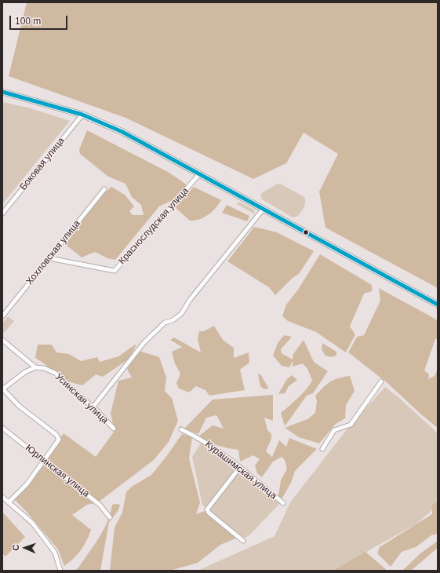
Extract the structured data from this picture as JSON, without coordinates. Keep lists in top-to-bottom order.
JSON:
{
  "streets": {
    "street": [
      "Боковая улица",
      "Краснослудская улица",
      "Хохловская улица",
      "Усинская улица",
      "Курашимская улица",
      "Юрлинская улица"
    ]
  },
  "crossings": [
    ["Краснослудская улица", "Хохловская улица"]
  ],
  "scale_bar": "100 m",
  "north": "left"
}
